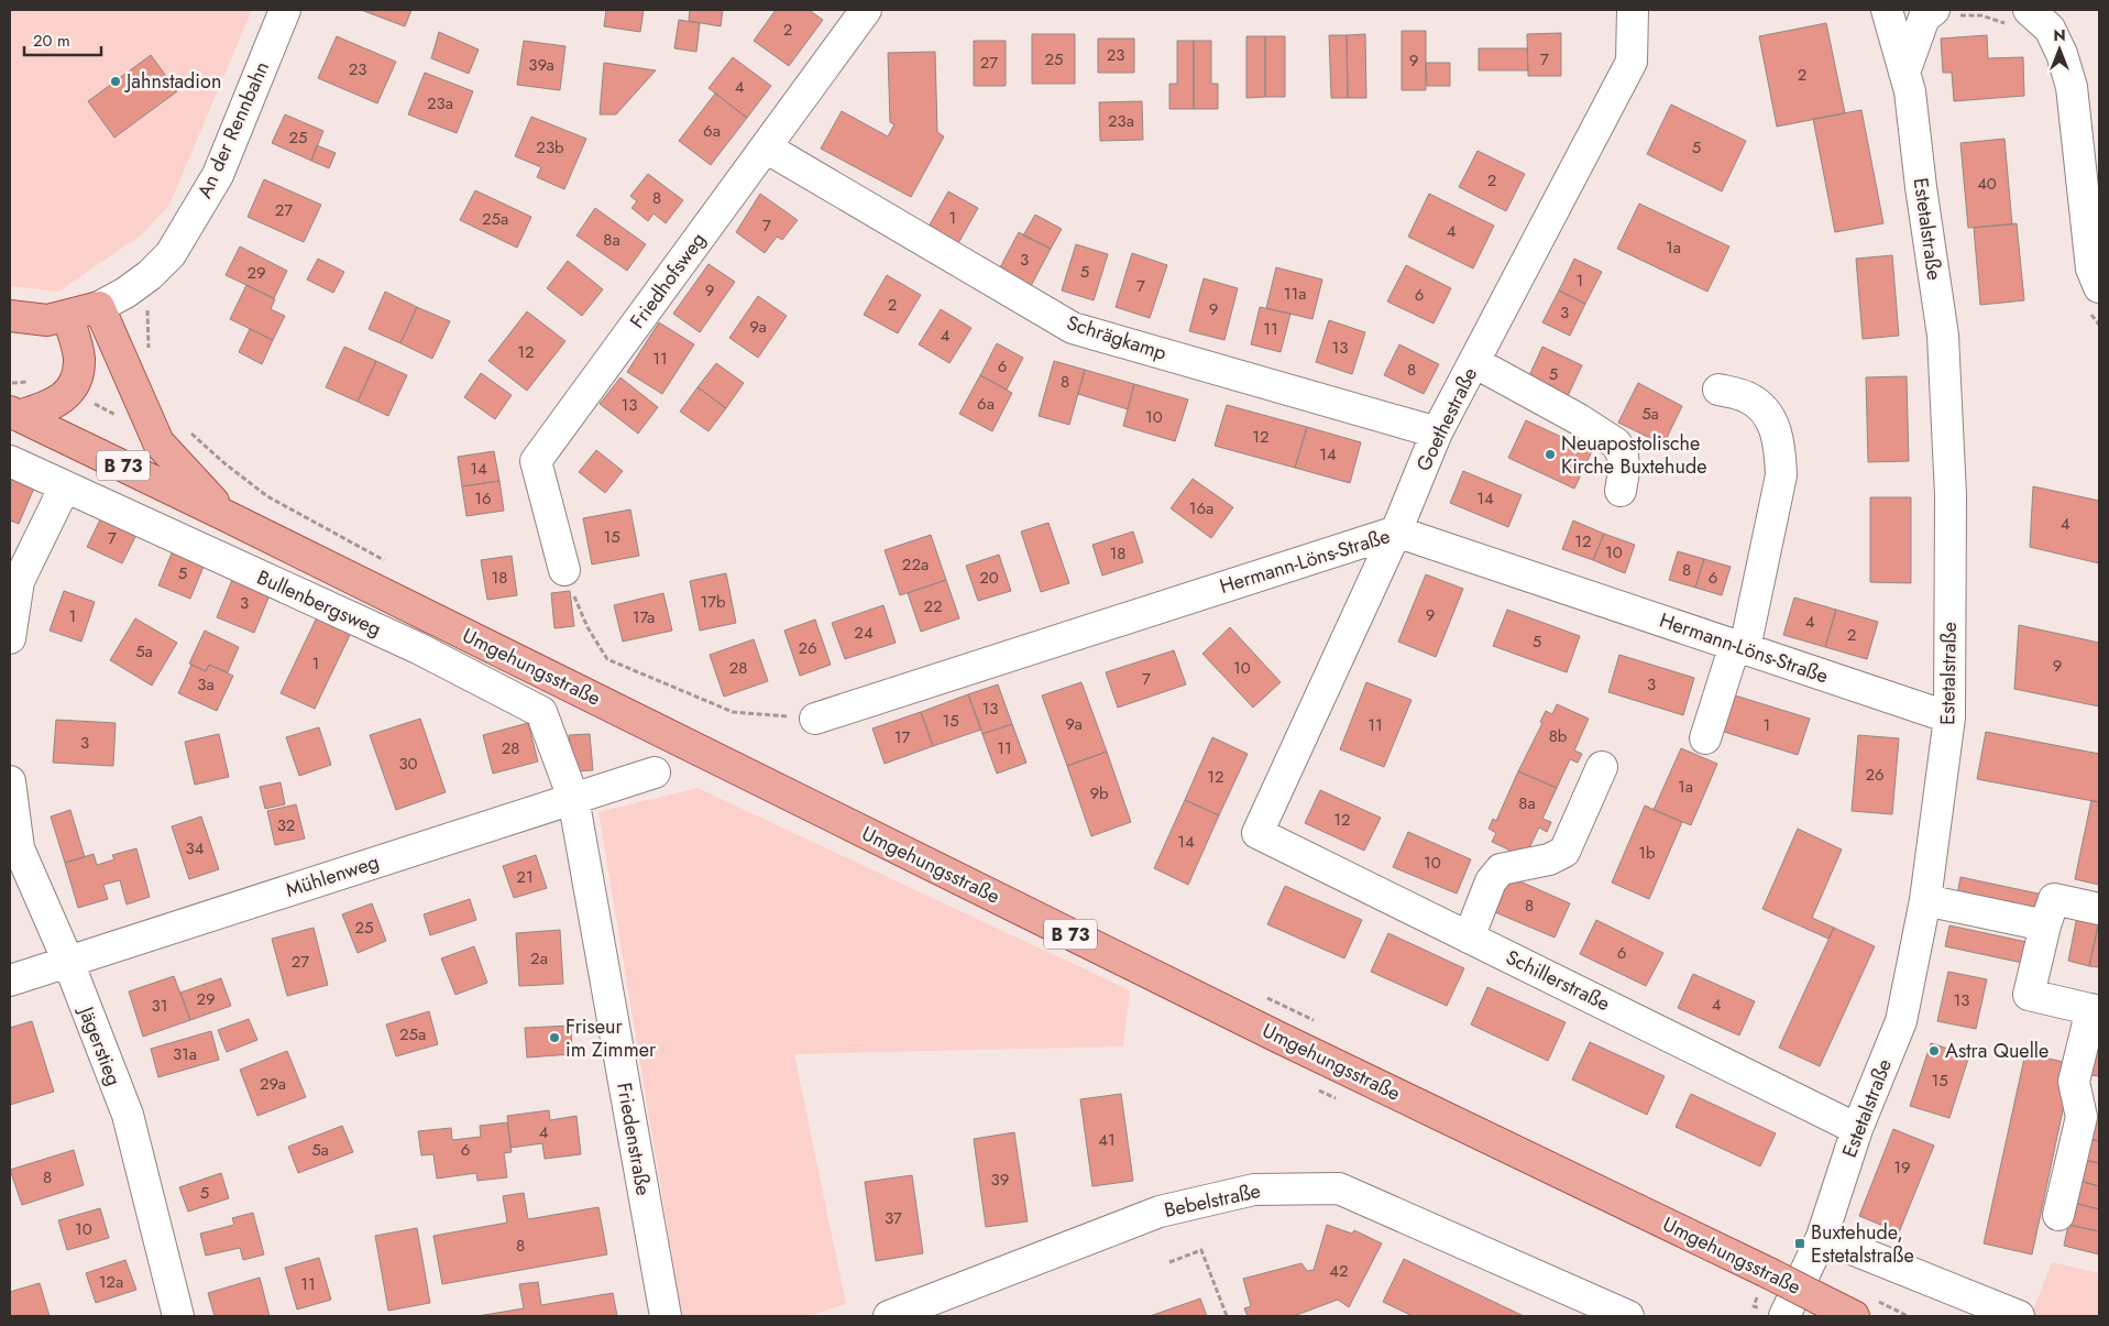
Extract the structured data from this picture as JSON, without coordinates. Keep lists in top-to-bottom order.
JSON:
{
  "streets": {
    "main road": ["An der Rennbahn", "B 73", "Umgehungsstraße"],
    "street": [
      "Estetalstraße",
      "Friedhofsweg",
      "Schrägkamp",
      "Goethestraße",
      "Hermann-Löns-Straße",
      "Bullenbergsweg",
      "Mühlenweg",
      "Schillerstraße",
      "Jägerstieg",
      "Friedenstraße",
      "Bebelstraße"
    ]
  },
  "crossings": [
    ["Estetalstraße", "Hermann-Löns-Straße"],
    ["Estetalstraße", "Schillerstraße"],
    ["Friedhofsweg", "Schrägkamp"],
    ["Schrägkamp", "Goethestraße"],
    ["Goethestraße", "Hermann-Löns-Straße"],
    ["Goethestraße", "Schillerstraße"],
    ["Bullenbergsweg", "Mühlenweg"],
    ["Bullenbergsweg", "Friedenstraße"],
    ["Mühlenweg", "Jägerstieg"],
    ["Mühlenweg", "Friedenstraße"]
  ],
  "places": {
    "other": [
      "Jahnstadion",
      "Neuapostolische Kirche Buxtehude",
      "Friseur im Zimmer",
      "Astra Quelle"
    ],
    "transit": ["Buxtehude, Estetalstraße"]
  },
  "house_numbers": [
    "2",
    "23",
    "25",
    "7",
    "9",
    "27",
    "39a",
    "23",
    "2",
    "4",
    "23a",
    "23a",
    "6a",
    "25",
    "23b",
    "5",
    "2",
    "40",
    "8",
    "27",
    "1",
    "25a",
    "7",
    "4",
    "8a",
    "1a",
    "3",
    "5",
    "29",
    "1",
    "7",
    "9",
    "11a",
    "6",
    "2",
    "9",
    "3",
    "9a",
    "11",
    "4",
    "13",
    "12",
    "11",
    "6",
    "8",
    "5",
    "8",
    "6a",
    "13",
    "5a",
    "10",
    "12",
    "14",
    "14",
    "16",
    "14",
    "16a",
    "4",
    "15",
    "7",
    "12",
    "10",
    "18",
    "22a",
    "8",
    "5",
    "18",
    "20",
    "6",
    "17b",
    "3",
    "22",
    "9",
    "1",
    "17a",
    "4",
    "24",
    "2",
    "5",
    "26",
    "5a",
    "1",
    "9",
    "28",
    "10",
    "7",
    "3a",
    "3",
    "13",
    "15",
    "9a",
    "11",
    "1",
    "8b",
    "17",
    "3",
    "28",
    "11",
    "30",
    "26",
    "12",
    "1a",
    "9b",
    "8a",
    "12",
    "32",
    "14",
    "34",
    "1b",
    "10",
    "21",
    "8",
    "25",
    "6",
    "2a",
    "27",
    "29",
    "13",
    "4",
    "31",
    "25a",
    "31a",
    "15",
    "29a",
    "4",
    "41",
    "5a",
    "6",
    "19",
    "8",
    "39",
    "5",
    "37",
    "10",
    "8",
    "42",
    "12a",
    "11"
  ],
  "scale_bar": "20 m",
  "north": "top"
}
